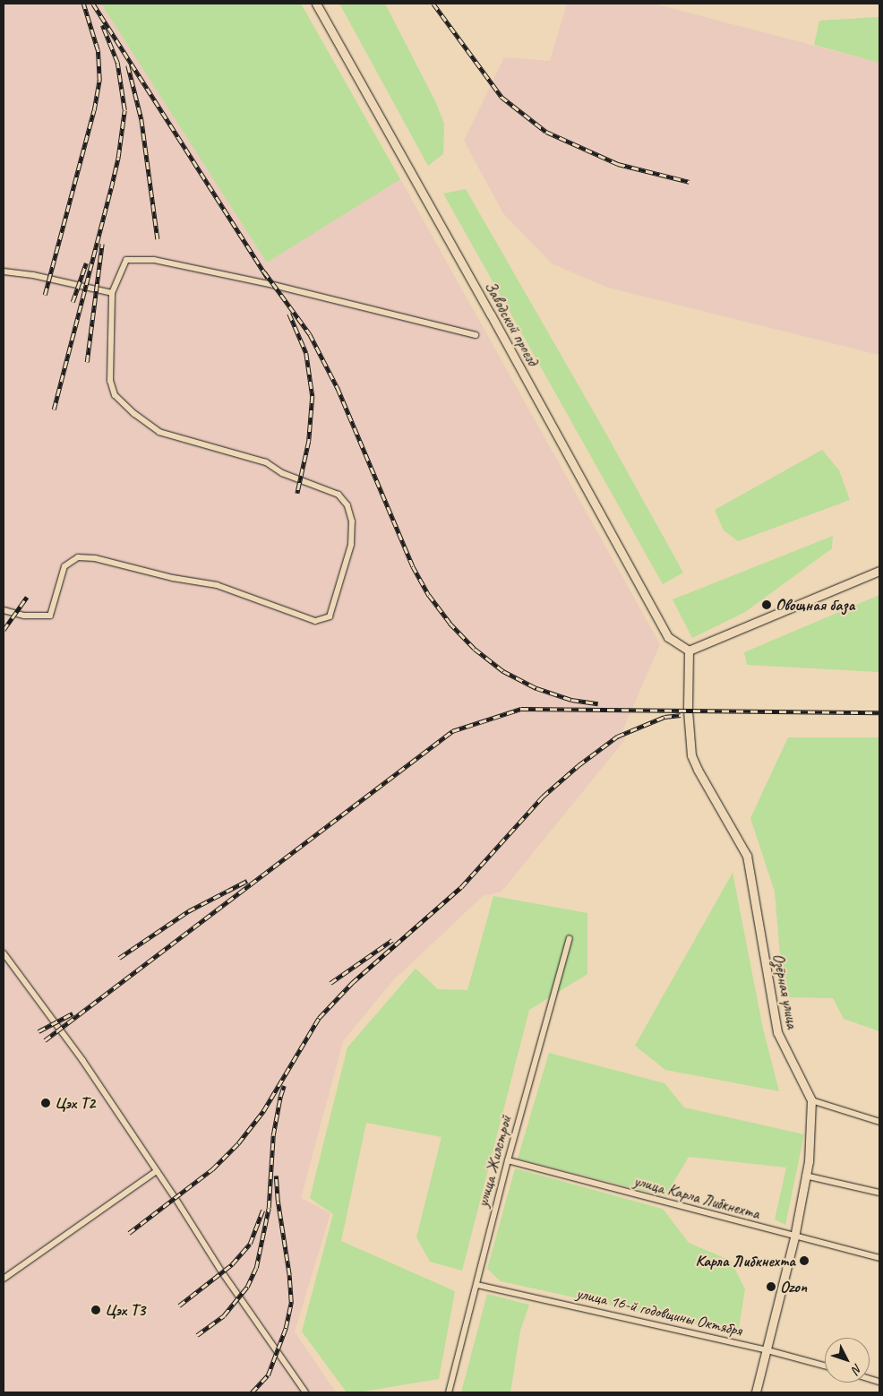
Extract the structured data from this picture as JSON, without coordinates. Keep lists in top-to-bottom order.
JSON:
{
  "streets": {
    "street": [
      "Заводской проезд",
      "Озёрная улица",
      "улица Жилстрой",
      "улица Карла Либкнехта",
      "улица 16-й годовщины Октября"
    ]
  },
  "crossings": [
    ["Заводской проезд", "Озёрная улица"],
    ["Озёрная улица", "улица Карла Либкнехта"],
    ["Озёрная улица", "улица 16-й годовщины Октября"],
    ["улица Жилстрой", "улица Карла Либкнехта"],
    ["улица Жилстрой", "улица 16-й годовщины Октября"]
  ],
  "places": [
    "Овощная база",
    "Цэх Т2",
    "Карла Либкнехта",
    "Ozon",
    "Цэх Т3"
  ],
  "north": "bottom right"
}
